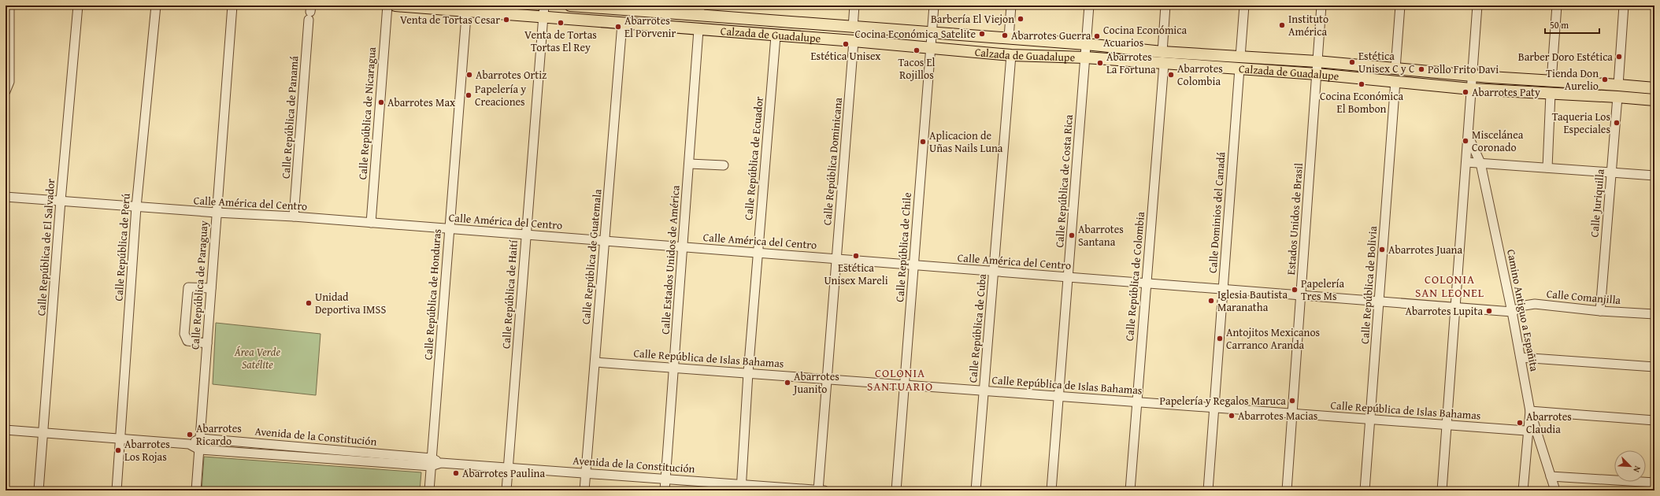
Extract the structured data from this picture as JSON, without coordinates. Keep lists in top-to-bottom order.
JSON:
{
  "streets": {
    "main road": ["Calzada de Guadalupe"],
    "street": [
      "Calle República de Nicaragua",
      "Calle República de Panamá",
      "Calle República de Ecuador",
      "Calle República Dominicana",
      "Calle República de Costa Rica",
      "Calle América del Centro",
      "Calle Juriquilla",
      "Calle Dominios del Canadá",
      "Estados Unidos de Brasil",
      "Calle República de El Salvador",
      "Calle República de Perú",
      "Calle República de Chile",
      "Calle República de Guatemala",
      "Calle Estados Unidos de América",
      "Calle República de Colombia",
      "Calle República de Paraguay",
      "Calle República de Bolivia",
      "Calle República de Honduras",
      "Calle República de Haití",
      "Calle Comanjilla",
      "Camino Antiguo a Españita",
      "Calle República de Cuba",
      "Calle República de Islas Bahamas",
      "Avenida de la Constitución"
    ]
  },
  "crossings": [
    ["Calzada de Guadalupe", "Calle República de Ecuador"],
    ["Calzada de Guadalupe", "Calle República Dominicana"],
    ["Calzada de Guadalupe", "Calle República de Costa Rica"],
    ["Calzada de Guadalupe", "Calle Juriquilla"],
    ["Calzada de Guadalupe", "Calle Dominios del Canadá"],
    ["Calzada de Guadalupe", "Estados Unidos de Brasil"],
    ["Calzada de Guadalupe", "Calle República de Chile"],
    ["Calzada de Guadalupe", "Calle República de Guatemala"],
    ["Calzada de Guadalupe", "Calle Estados Unidos de América"],
    ["Calzada de Guadalupe", "Calle República de Colombia"],
    ["Calzada de Guadalupe", "Calle República de Bolivia"],
    ["Calzada de Guadalupe", "Calle República de Honduras"],
    ["Calzada de Guadalupe", "Calle República de Haití"],
    ["Calzada de Guadalupe", "Calle República de Cuba"],
    ["Calle República de Nicaragua", "Calle América del Centro"],
    ["Calle República de Panamá", "Calle América del Centro"],
    ["Calle República de Ecuador", "Calle América del Centro"],
    ["Calle República de Ecuador", "Calle República de Islas Bahamas"],
    ["Calle República de Ecuador", "Avenida de la Constitución"],
    ["Calle República Dominicana", "Calle América del Centro"],
    ["Calle República Dominicana", "Calle República de Islas Bahamas"],
    ["Calle República Dominicana", "Avenida de la Constitución"],
    ["Calle República de Costa Rica", "Calle América del Centro"],
    ["Calle República de Costa Rica", "Calle República de Islas Bahamas"],
    ["Calle América del Centro", "Calle Dominios del Canadá"],
    ["Calle América del Centro", "Estados Unidos de Brasil"],
    ["Calle América del Centro", "Calle República de El Salvador"],
    ["Calle América del Centro", "Calle República de Perú"],
    ["Calle América del Centro", "Calle República de Chile"],
    ["Calle América del Centro", "Calle República de Guatemala"],
    ["Calle América del Centro", "Calle Estados Unidos de América"],
    ["Calle América del Centro", "Calle República de Colombia"],
    ["Calle América del Centro", "Calle República de Paraguay"],
    ["Calle América del Centro", "Calle República de Bolivia"],
    ["Calle América del Centro", "Calle República de Honduras"],
    ["Calle América del Centro", "Calle República de Haití"],
    ["Calle América del Centro", "Calle Comanjilla"],
    ["Calle América del Centro", "Camino Antiguo a Españita"],
    ["Calle América del Centro", "Calle República de Cuba"],
    ["Calle Juriquilla", "Calle Comanjilla"],
    ["Calle Dominios del Canadá", "Calle República de Islas Bahamas"],
    ["Estados Unidos de Brasil", "Calle República de Islas Bahamas"],
    ["Calle República de El Salvador", "Avenida de la Constitución"],
    ["Calle República de Perú", "Avenida de la Constitución"],
    ["Calle República de Chile", "Calle República de Islas Bahamas"],
    ["Calle República de Guatemala", "Calle República de Islas Bahamas"],
    ["Calle República de Guatemala", "Avenida de la Constitución"],
    ["Calle Estados Unidos de América", "Calle República de Islas Bahamas"],
    ["Calle Estados Unidos de América", "Avenida de la Constitución"],
    ["Calle República de Colombia", "Calle República de Islas Bahamas"],
    ["Calle República de Paraguay", "Avenida de la Constitución"],
    ["Calle República de Bolivia", "Calle República de Islas Bahamas"],
    ["Calle República de Honduras", "Avenida de la Constitución"],
    ["Calle República de Haití", "Avenida de la Constitución"],
    ["Calle Comanjilla", "Camino Antiguo a Españita"],
    ["Camino Antiguo a Españita", "Calle República de Islas Bahamas"],
    ["Calle República de Cuba", "Calle República de Islas Bahamas"]
  ],
  "districts": ["COLONIA SAN LEONEL", "COLONIA SANTUARIO"],
  "parks": ["Área Verde Satélite"],
  "places": [
    "Barbería El Viejon",
    "Venta de Tortas Cesar",
    "Venta de Tortas Tortas El Rey",
    "Instituto América",
    "Abarrotes El Porvenir",
    "Cocina Económica Satelite",
    "Abarrotes Guerra",
    "Cocina Económica Acuarios",
    "Estética Unisex",
    "Tacos El Rojillos",
    "Barber Doro Estética",
    "Estética Unisex C y C",
    "Abarrotes La Fortuna",
    "Pollo Frito Davi",
    "Abarrotes Ortiz",
    "Abarrotes Colombia",
    "Tienda Don Aurelio",
    "Cocina Económica El Bombon",
    "Abarrotes Paty",
    "Papelería y Creaciones",
    "Abarrotes Max",
    "Taqueria Los Especiales",
    "Miscelánea Coronado",
    "Aplicacion de Uñas Nails Luna",
    "Abarrotes Santana",
    "Abarrotes Juana",
    "Estética Unisex Mareli",
    "Papelería Tres Ms",
    "Iglesia Bautista Maranatha",
    "Unidad Deportiva IMSS",
    "Abarrotes Lupita",
    "Antojitos Mexicanos Carranco Aranda",
    "Abarrotes Juanito",
    "Papelería y Regalos Maruca",
    "Abarrotes Macias",
    "Abarrotes Claudia",
    "Abarrotes Ricardo",
    "Abarrotes Los Rojas",
    "Abarrotes Paulina"
  ],
  "scale_bar": "50 m",
  "north": "bottom right"
}
